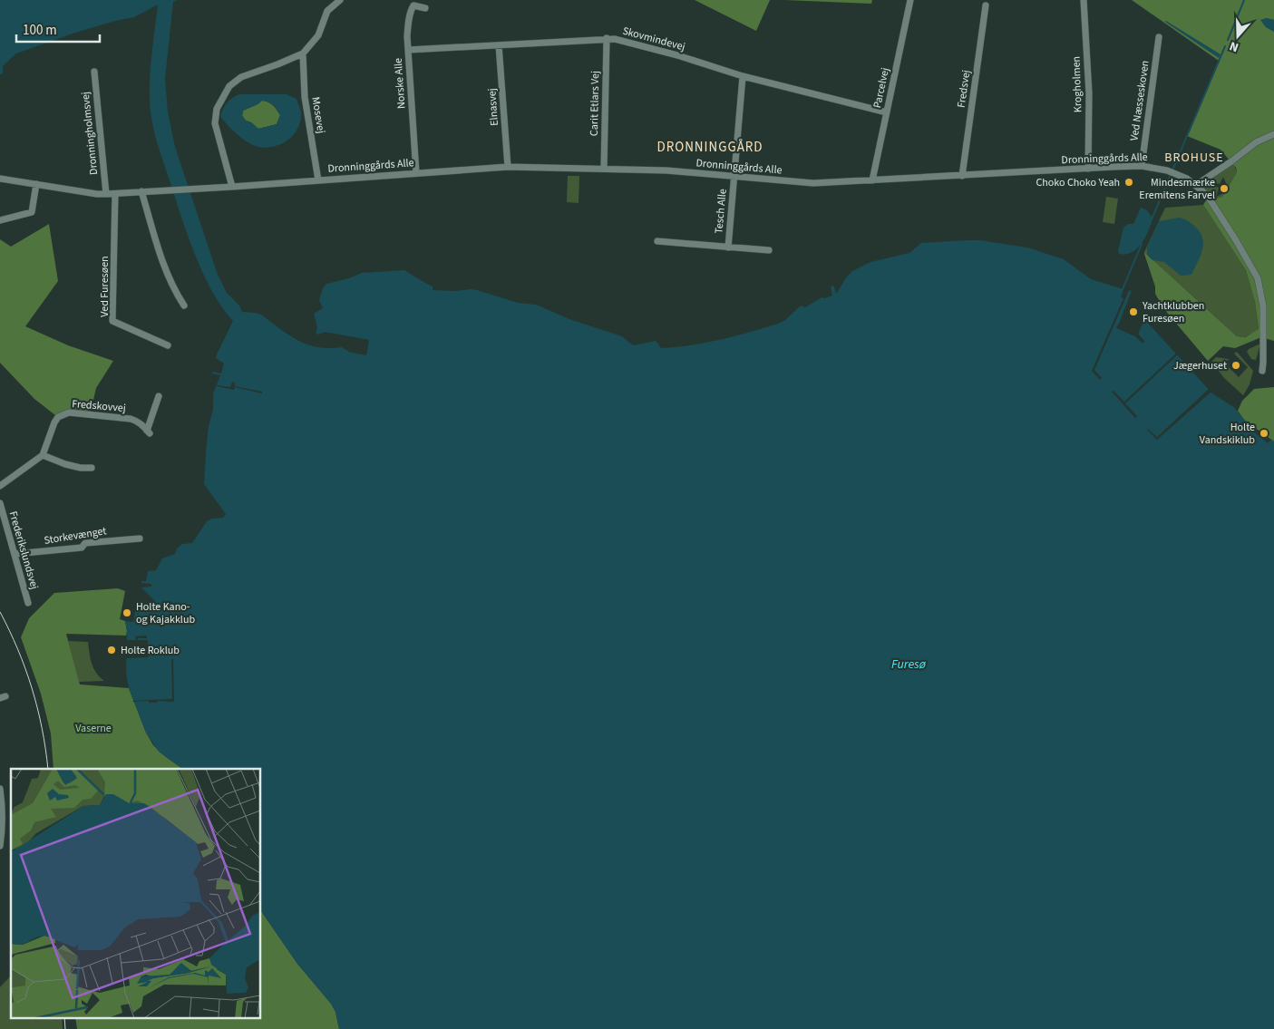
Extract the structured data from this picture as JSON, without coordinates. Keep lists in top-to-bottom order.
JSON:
{
  "streets": {
    "street": [
      "Skovmindevej",
      "Norske Alle",
      "Krogholmen",
      "Parcelvej",
      "Fredsvej",
      "Ved Næsseskoven",
      "Carit Etlars Vej",
      "Elnasvej",
      "Mosevej",
      "Dronningholmsvej",
      "Dronninggårds Alle",
      "Tesch Alle",
      "Ved Furesøen",
      "Fredskovvej",
      "Storkevænget",
      "Frederikslundsvej"
    ]
  },
  "crossings": [
    ["Skovmindevej", "Norske Alle"],
    ["Skovmindevej", "Parcelvej"],
    ["Skovmindevej", "Carit Etlars Vej"],
    ["Skovmindevej", "Elnasvej"],
    ["Skovmindevej", "Tesch Alle"],
    ["Norske Alle", "Dronninggårds Alle"],
    ["Krogholmen", "Dronninggårds Alle"],
    ["Parcelvej", "Dronninggårds Alle"],
    ["Fredsvej", "Dronninggårds Alle"],
    ["Ved Næsseskoven", "Dronninggårds Alle"],
    ["Carit Etlars Vej", "Dronninggårds Alle"],
    ["Elnasvej", "Dronninggårds Alle"],
    ["Mosevej", "Dronninggårds Alle"],
    ["Dronningholmsvej", "Dronninggårds Alle"],
    ["Dronninggårds Alle", "Tesch Alle"],
    ["Dronninggårds Alle", "Ved Furesøen"],
    ["Storkevænget", "Frederikslundsvej"]
  ],
  "districts": ["DRONNINGGÅRD", "BROHUSE"],
  "water": ["Furesø"],
  "parks": ["Vaserne"],
  "places": [
    "Choko Choko Yeah",
    "Mindesmærke Eremitens Farvel",
    "Yachtklubben Furesøen",
    "Jægerhuset",
    "Holte Vandskiklub",
    "Holte Kano- og Kajakklub",
    "Holte Roklub"
  ],
  "scale_bar": "100 m",
  "north": "bottom"
}
